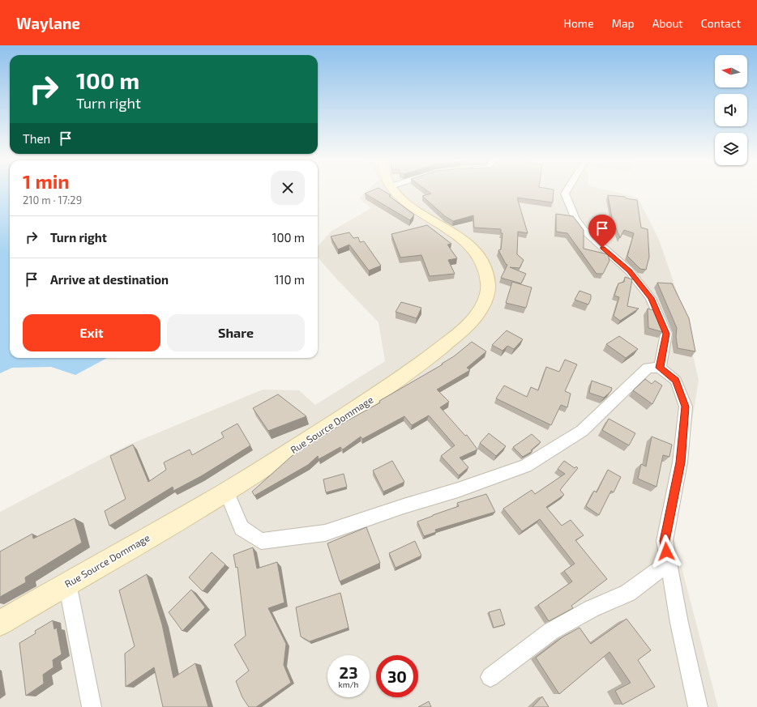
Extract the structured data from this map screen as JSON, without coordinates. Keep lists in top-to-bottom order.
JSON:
{
  "streets": {
    "main road": ["Rue Source Dommage"]
  },
  "north": "left",
  "page": {
    "header": "Waylane",
    "nav": [
      "Home",
      "Map",
      "About",
      "Contact"
    ],
    "turn": ["100 m", "Turn right"],
    "then": "Then",
    "heading": ["1 min", "210 m · 17:29"],
    "list": [
      {
        "name": "Turn right",
        "value": "100 m"
      },
      {
        "name": "Arrive at destination",
        "value": "110 m"
      }
    ],
    "buttons": ["Exit", "Share"],
    "speed": "23 km/h",
    "limit": "30"
  }
}
